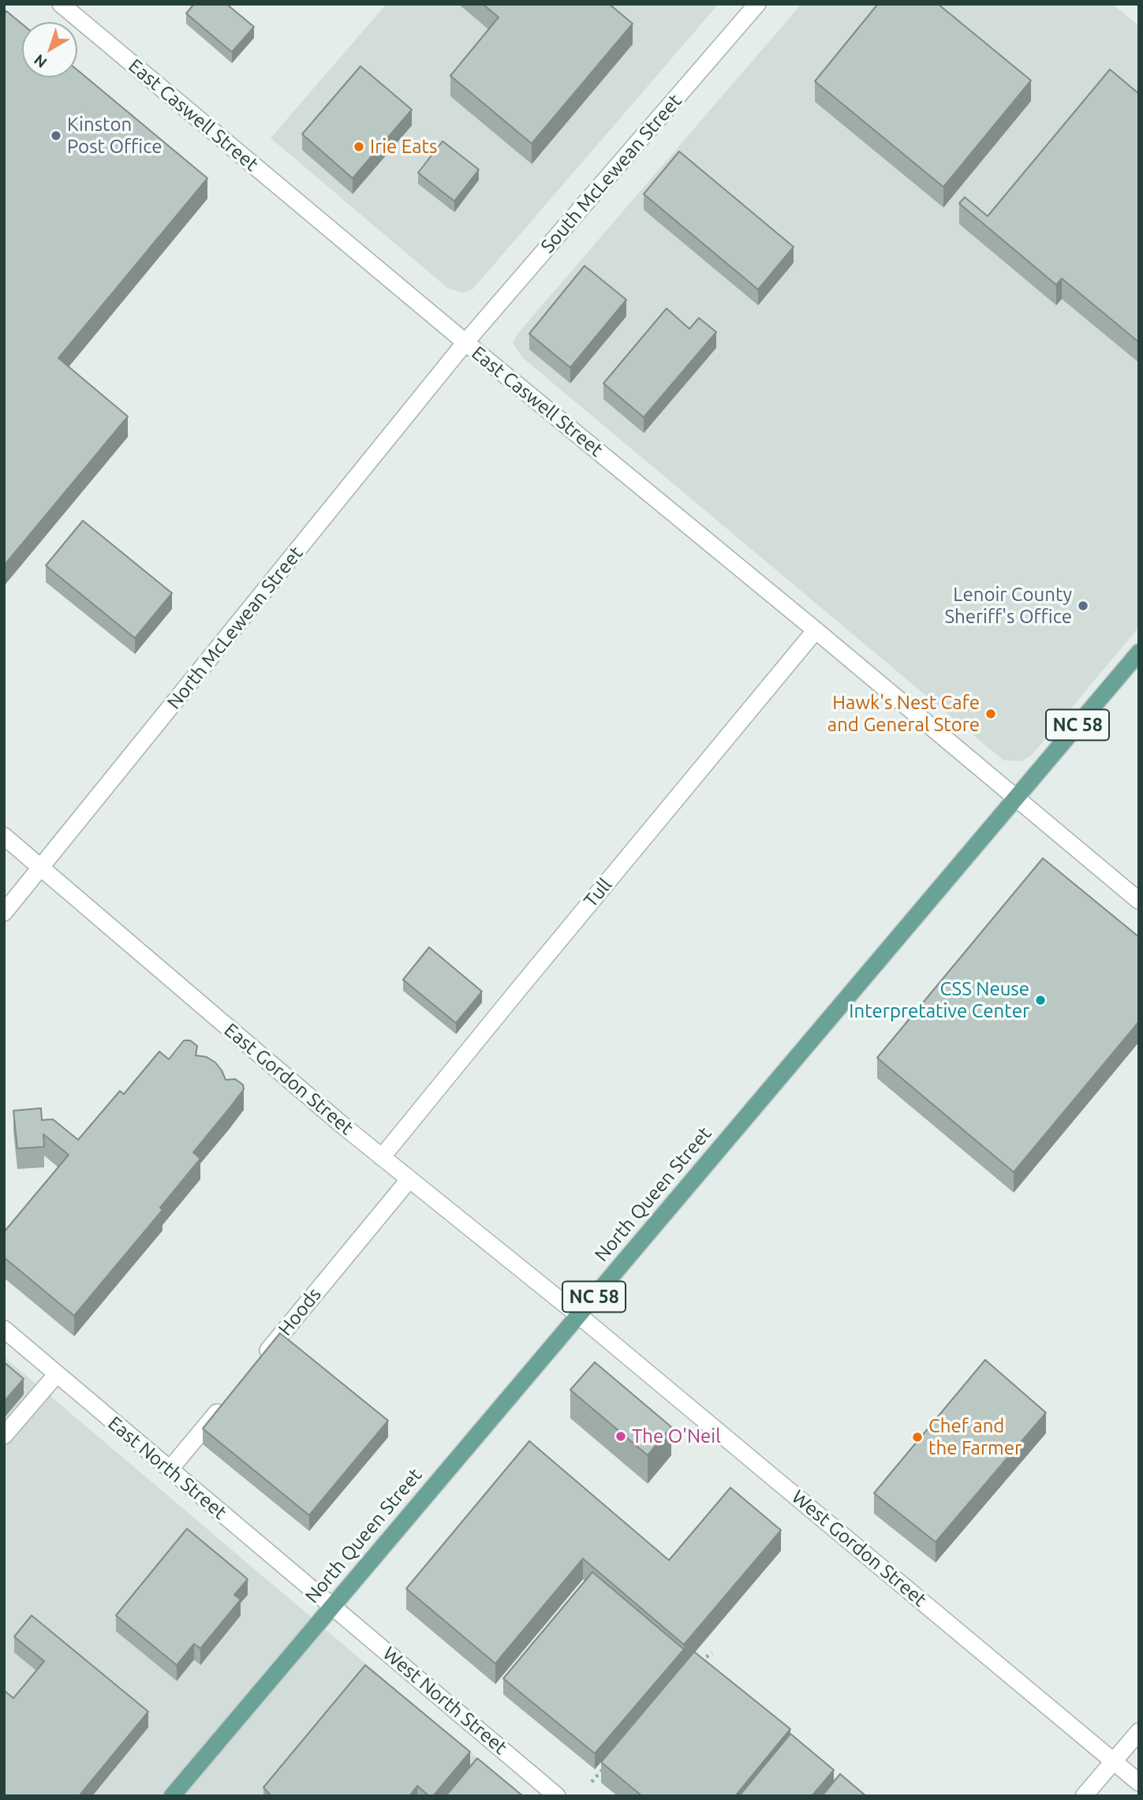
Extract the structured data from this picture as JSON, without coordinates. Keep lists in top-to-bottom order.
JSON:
{
  "streets": {
    "main road": ["NC 58", "North Queen Street"],
    "street": [
      "East Caswell Street",
      "South McLewean Street",
      "North McLewean Street",
      "Tull",
      "East Gordon Street",
      "Hoods",
      "East North Street",
      "West Gordon Street",
      "West North Street"
    ]
  },
  "crossings": [
    ["East Caswell Street", "South McLewean Street"],
    ["East Caswell Street", "North McLewean Street"],
    ["East Caswell Street", "NC 58"],
    ["East Caswell Street", "Tull"],
    ["East Caswell Street", "North Queen Street"],
    ["South McLewean Street", "North McLewean Street"],
    ["North McLewean Street", "East Gordon Street"],
    ["NC 58", "North Queen Street"],
    ["Tull", "East Gordon Street"],
    ["East Gordon Street", "North Queen Street"],
    ["East Gordon Street", "Hoods"],
    ["East Gordon Street", "West Gordon Street"],
    ["North Queen Street", "East North Street"],
    ["North Queen Street", "West Gordon Street"],
    ["North Queen Street", "West North Street"],
    ["East North Street", "West North Street"]
  ],
  "places": [
    "Kinston Post Office",
    "Irie Eats",
    "Lenoir County Sheriff's Office",
    "Hawk's Nest Cafe and General Store",
    "CSS Neuse Interpretative Center",
    "The O'Neil",
    "Chef and the Farmer"
  ],
  "north": "bottom left"
}
